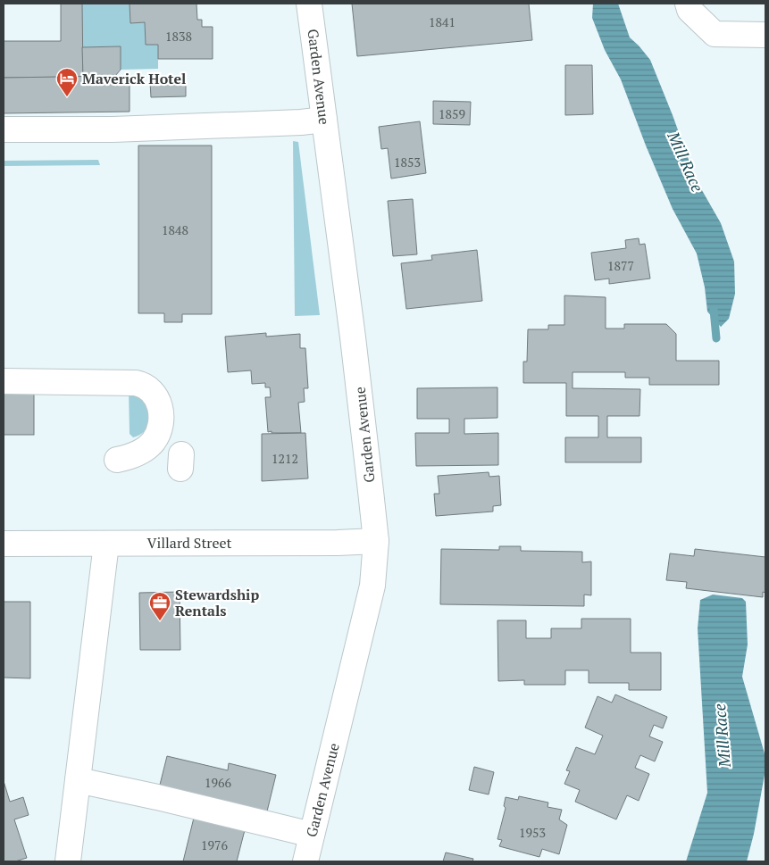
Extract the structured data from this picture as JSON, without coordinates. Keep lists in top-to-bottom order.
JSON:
{
  "streets": {
    "street": ["Garden Avenue", "Villard Street"]
  },
  "crossings": [
    ["Garden Avenue", "Villard Street"]
  ],
  "water": ["Mill Race"],
  "places": {
    "hotel": ["Maverick Hotel"],
    "office": ["Stewardship Rentals"]
  },
  "house_numbers": [
    "1841",
    "1838",
    "1859",
    "1853",
    "1848",
    "1877",
    "1212",
    "1966",
    "1953",
    "1976"
  ]
}
